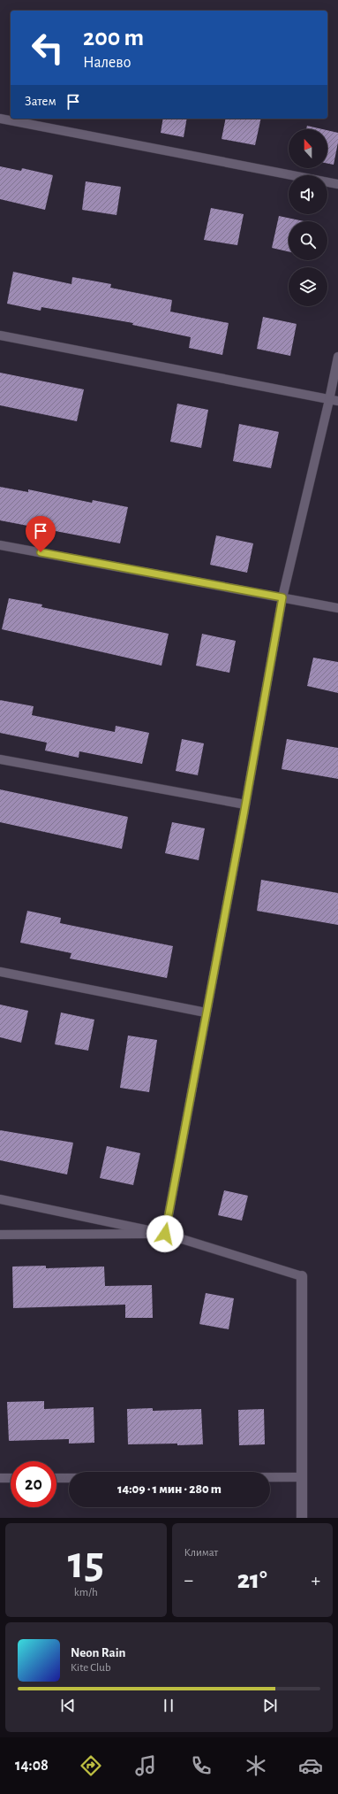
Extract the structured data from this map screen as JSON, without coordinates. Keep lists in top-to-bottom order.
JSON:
{
  "north": "top",
  "page": {
    "turn": ["200 m", "Налево"],
    "then": "Затем",
    "limit": "20",
    "trip": "14:09 · 1 мин · 280 m",
    "tile": [
      ["15", "km/h"],
      "Климат"
    ],
    "heat": ["−", "21°", "+"],
    "song": ["Neon Rain", "Kite Club"],
    "tabs": "14:08"
  }
}
